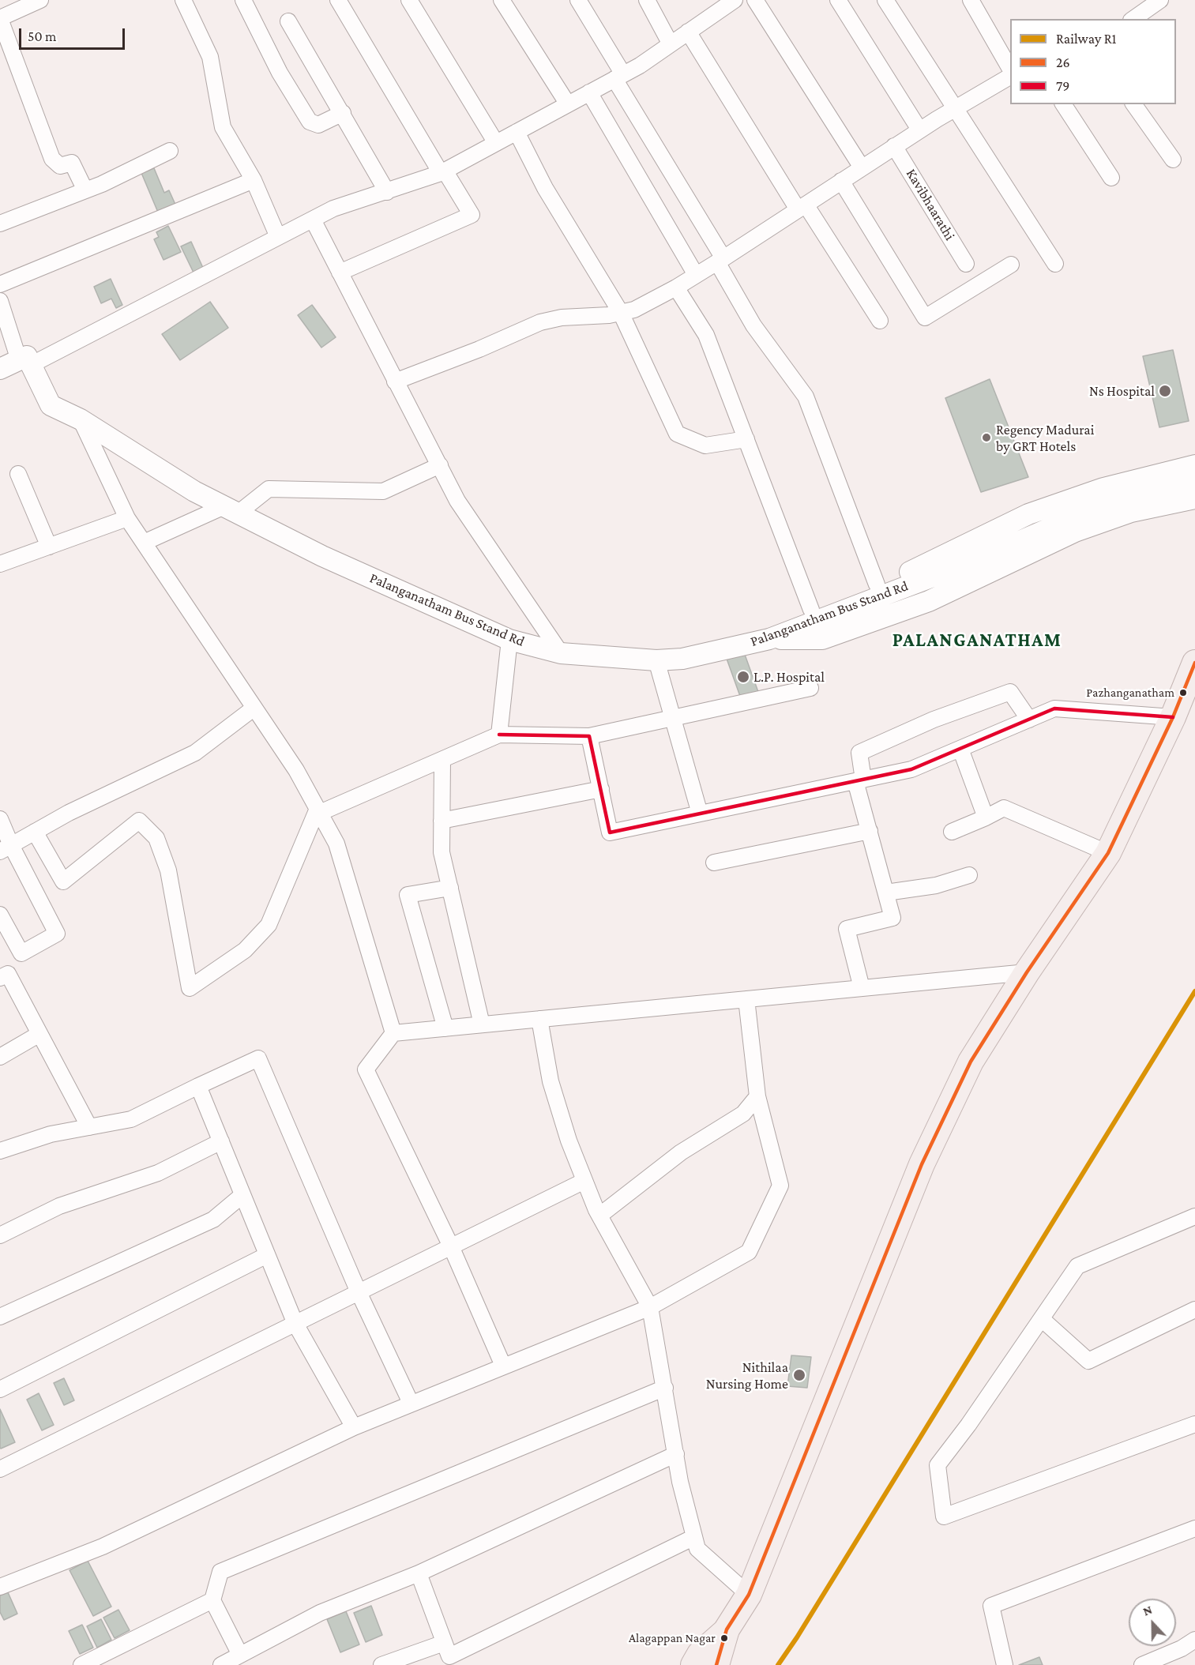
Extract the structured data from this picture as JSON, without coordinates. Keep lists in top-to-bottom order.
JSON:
{
  "streets": {
    "street": ["Kavibhaarathi", "Palanganatham Bus Stand Rd"]
  },
  "districts": ["PALANGANATHAM"],
  "places": [
    "Ns Hospital",
    "Regency Madurai by GRT Hotels",
    "L.P. Hospital",
    "Pazhanganatham",
    "Nithilaa Nursing Home",
    "Alagappan Nagar"
  ],
  "lines": ["transit line 26", "transit line 79", "rail line R1"],
  "legend": ["Railway R1", "26", "79"],
  "scale_bar": "50 m",
  "north": "top"
}
